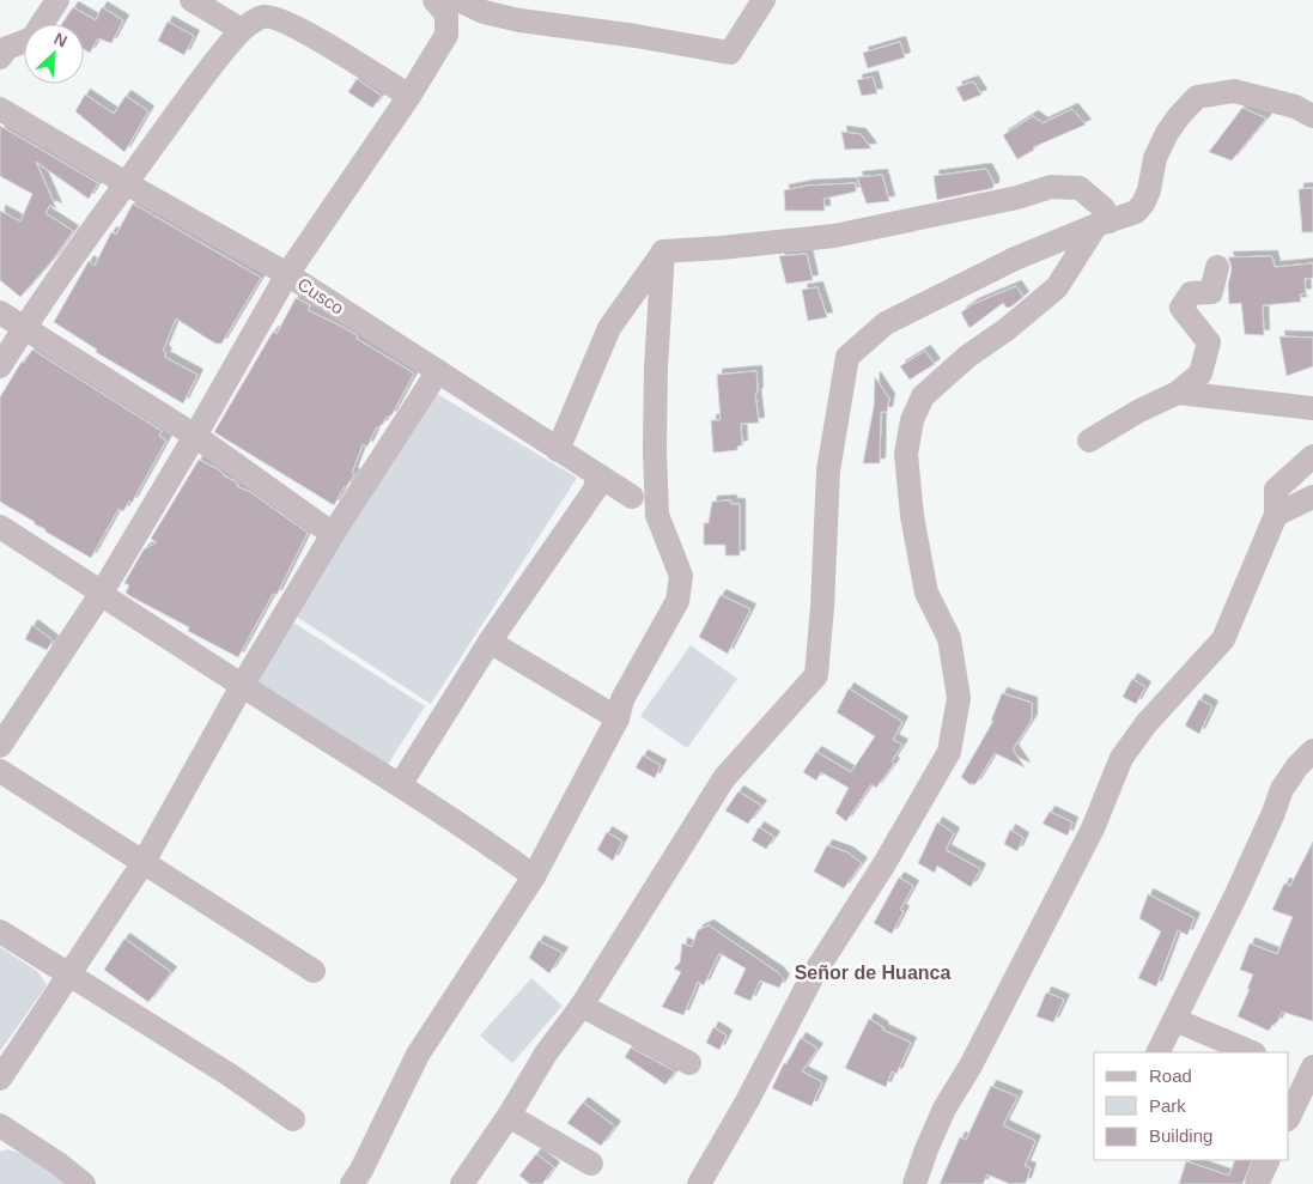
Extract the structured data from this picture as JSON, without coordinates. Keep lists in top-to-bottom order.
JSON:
{
  "streets": {
    "street": ["Cusco"]
  },
  "districts": ["Señor de Huanca"],
  "legend": ["Road", "Park", "Building"],
  "north": "top right"
}
